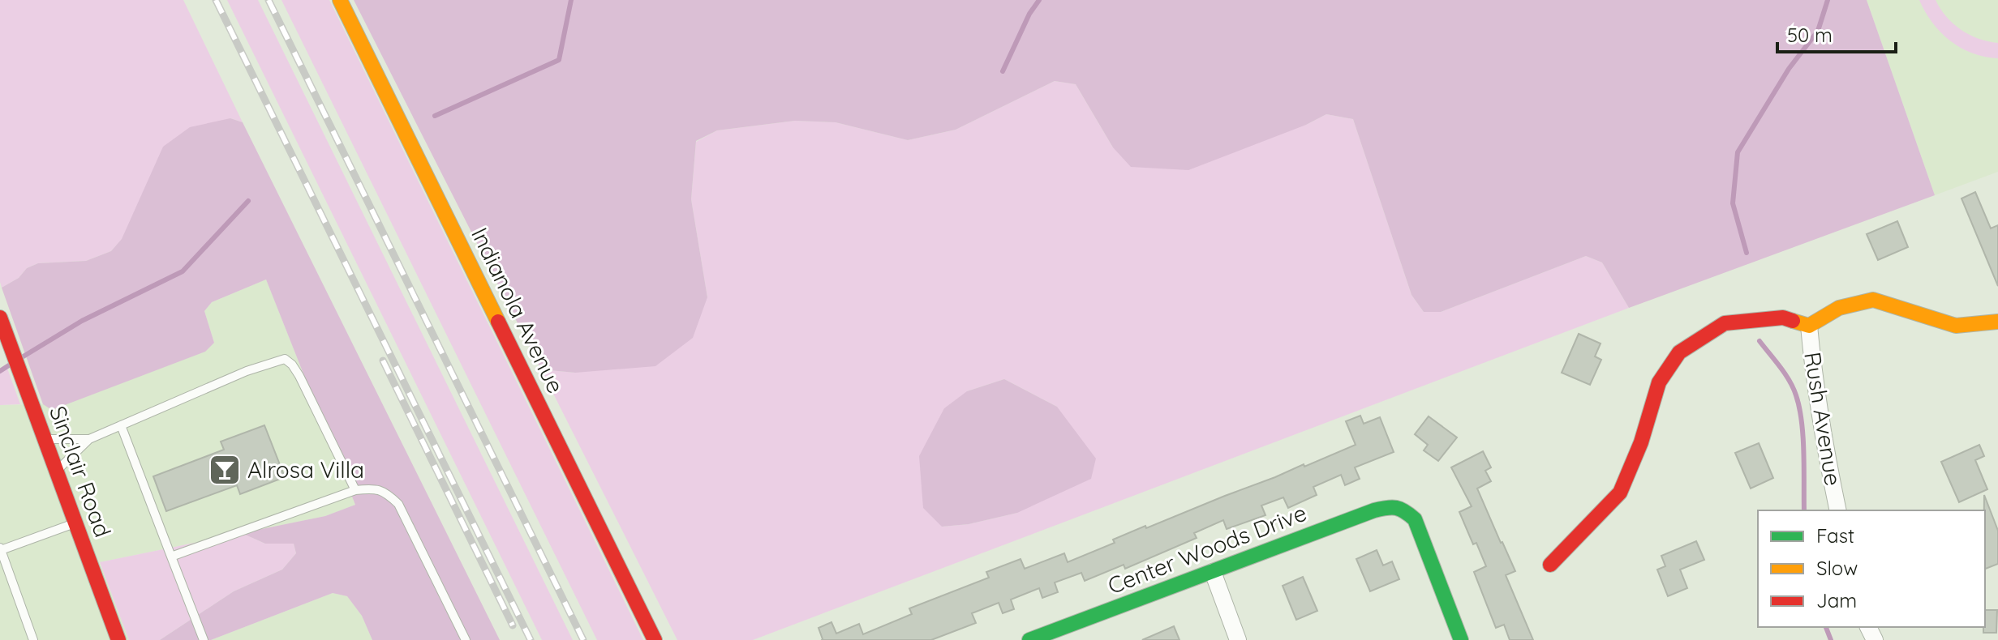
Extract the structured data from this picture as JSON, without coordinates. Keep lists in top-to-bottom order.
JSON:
{
  "streets": {
    "street": [
      "Indianola Avenue",
      "Rush Avenue",
      "Sinclair Road",
      "Center Woods Drive"
    ]
  },
  "places": {
    "bar": ["Alrosa Villa"]
  },
  "legend": ["Fast", "Slow", "Jam"],
  "scale_bar": "50 m"
}
